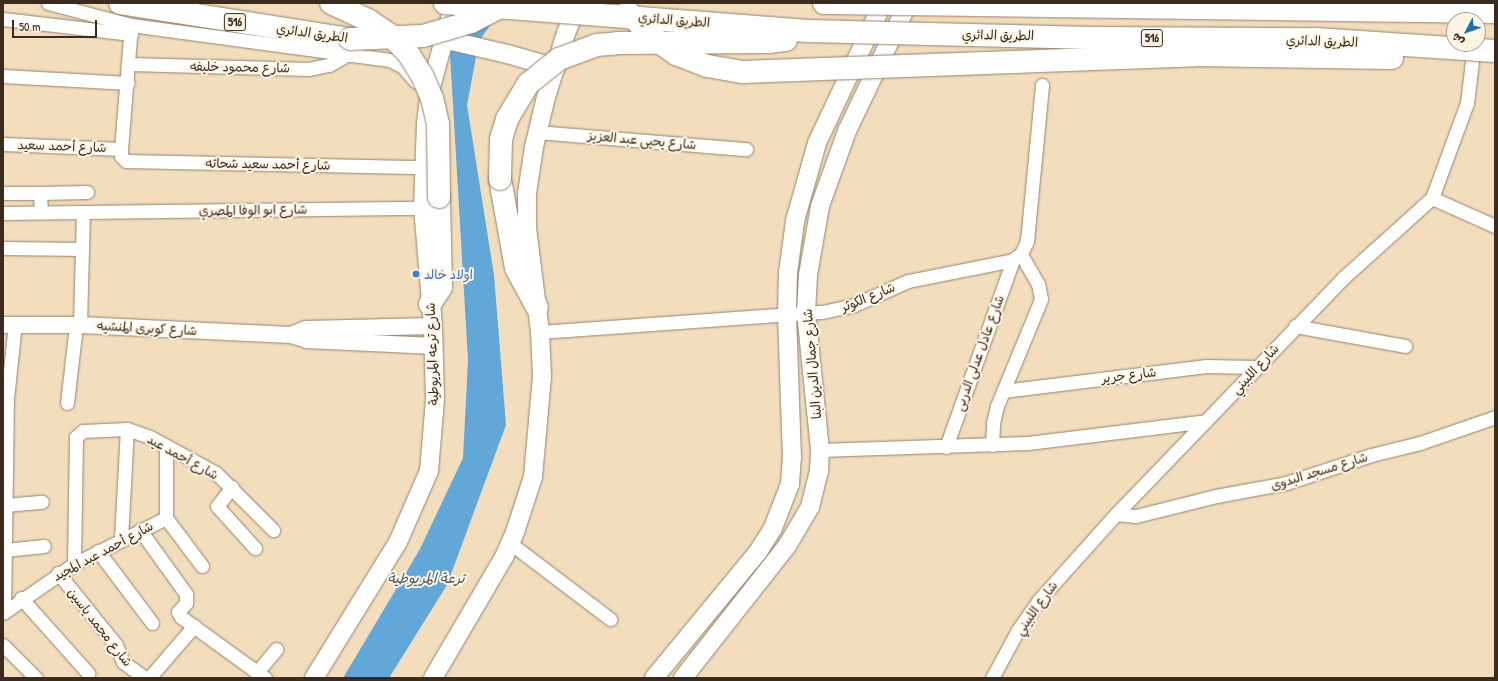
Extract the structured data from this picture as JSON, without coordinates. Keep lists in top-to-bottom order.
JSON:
{
  "streets": {
    "highway": ["الطريق الدائري", "516"],
    "main road": ["شارع ترعه المريوطية", "شارع جمال الدين البنا"],
    "street": [
      "شارع محمود خليفه",
      "شارع يحيى عبد العزيز",
      "شارع أحمد سعيد",
      "شارع أحمد سعيد شحاته",
      "شارع ابو الوفا المصري",
      "شارع الكوثر",
      "شارع كوبرى المنشيه",
      "شارع عادل عدلى الدربى",
      "شارع اللبيني",
      "شارع جرير",
      "شارع أحمد عيد",
      "شارع مسجد البدوى",
      "شارع أحمد عبد المجيد",
      "شارع محمد ياسين"
    ]
  },
  "crossings": [
    ["شارع أحمد سعيد", "شارع أحمد سعيد شحاته"],
    ["شارع الكوثر", "شارع عادل عدلى الدربى"],
    ["شارع الكوثر", "شارع جمال الدين البنا"],
    ["شارع كوبرى المنشيه", "شارع ترعه المريوطية"],
    ["شارع اللبيني", "شارع جرير"],
    ["شارع اللبيني", "شارع مسجد البدوى"],
    ["شارع أحمد عيد", "شارع أحمد عبد المجيد"],
    ["شارع أحمد عبد المجيد", "شارع محمد ياسين"]
  ],
  "water": ["ترعة المريوطية"],
  "places": ["اولاد خالد"],
  "scale_bar": "50 m",
  "north": "bottom left"
}
